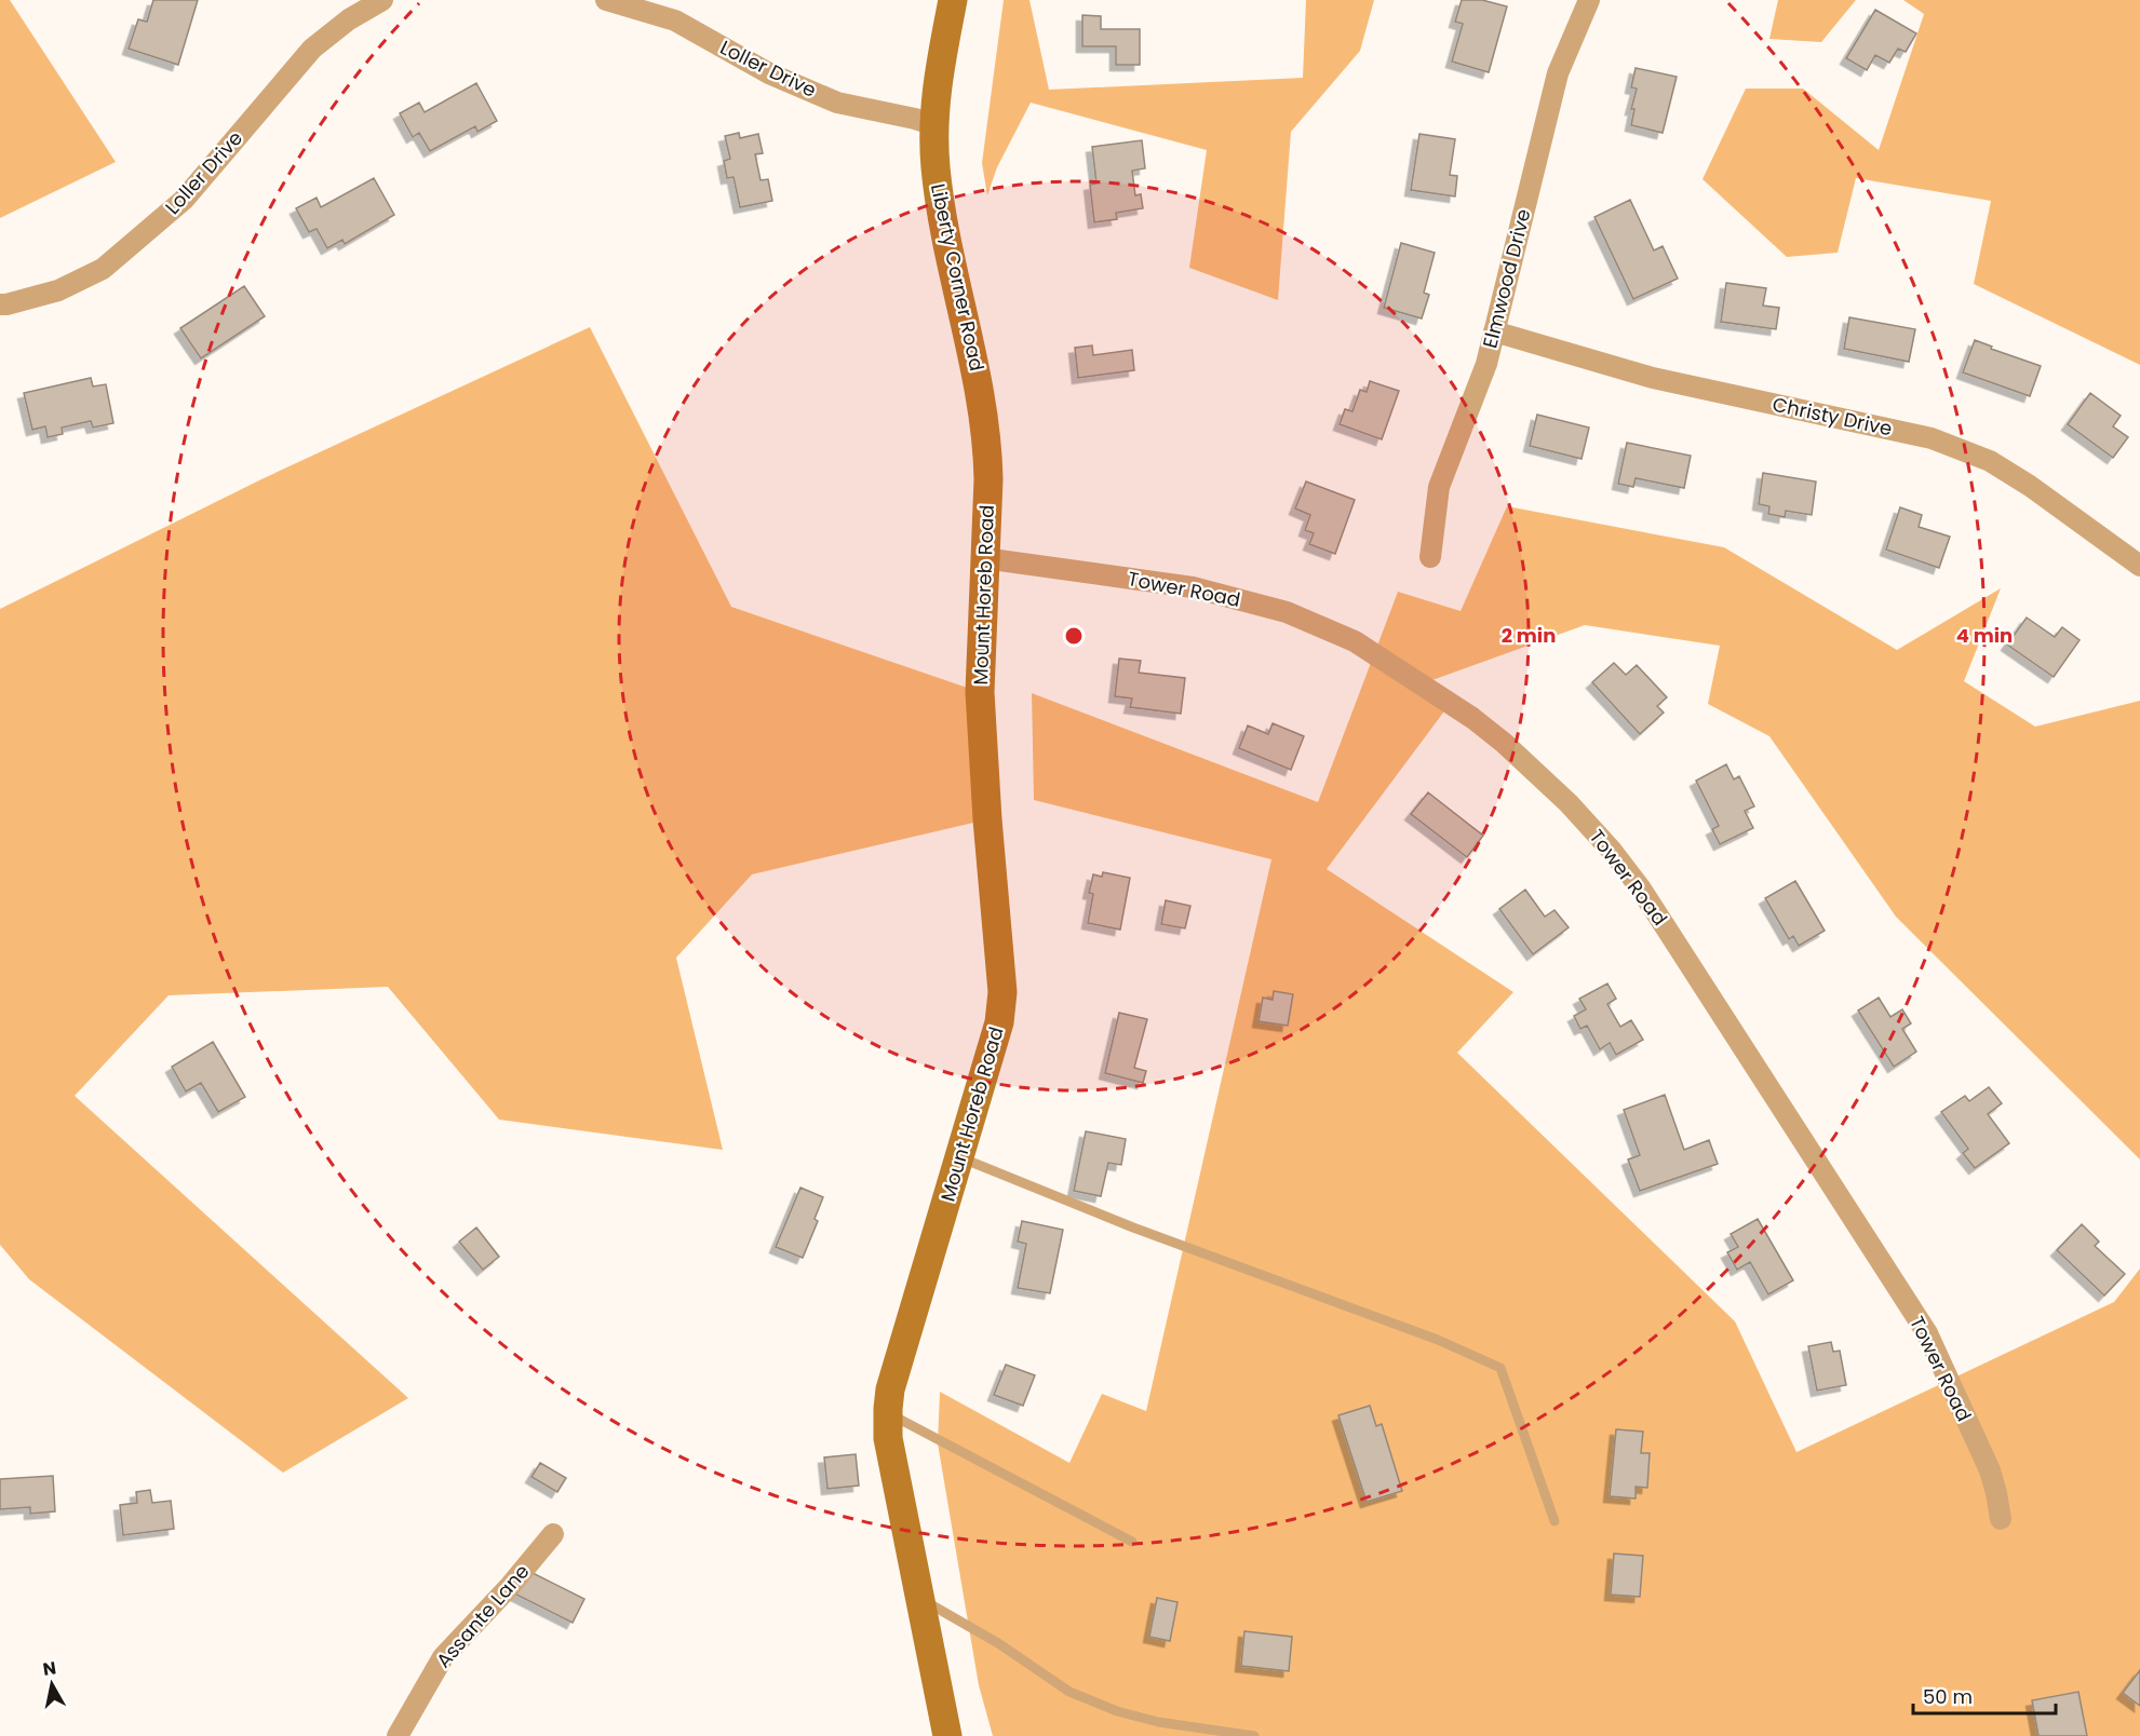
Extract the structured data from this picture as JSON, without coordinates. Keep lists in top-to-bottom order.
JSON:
{
  "streets": {
    "street": [
      "Loller Drive",
      "Liberty Corner Road",
      "Elmwood Drive",
      "Christy Drive",
      "Tower Road",
      "Mount Horeb Road",
      "Assante Lane"
    ]
  },
  "crossings": [
    ["Loller Drive", "Liberty Corner Road"],
    ["Liberty Corner Road", "Mount Horeb Road"],
    ["Elmwood Drive", "Christy Drive"],
    ["Tower Road", "Mount Horeb Road"]
  ],
  "scale_bar": "50 m",
  "north": "top",
  "rings": ["2 min", "4 min"]
}
